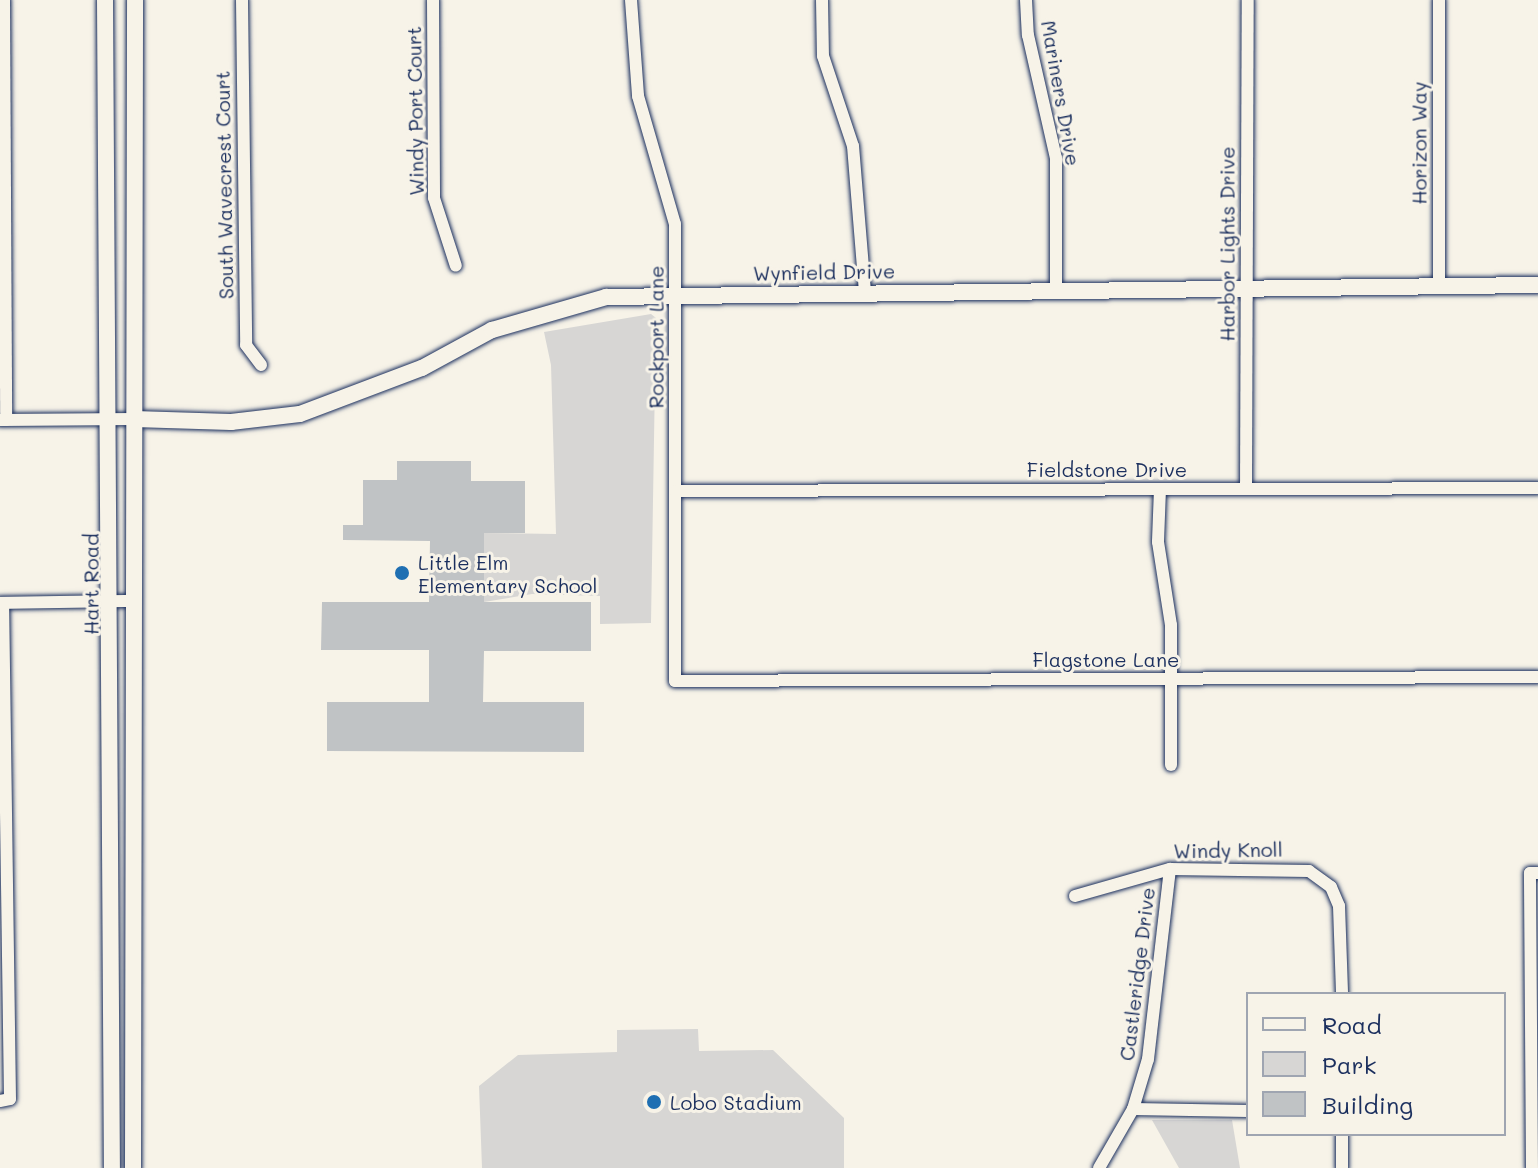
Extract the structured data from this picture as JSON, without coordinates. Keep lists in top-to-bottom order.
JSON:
{
  "streets": {
    "street": [
      "Mariners Drive",
      "Windy Port Court",
      "Horizon Way",
      "South Wavecrest Court",
      "Harbor Lights Drive",
      "Wynfield Drive",
      "Rockport Lane",
      "Fieldstone Drive",
      "Hart Road",
      "Flagstone Lane",
      "Windy Knoll",
      "Castleridge Drive"
    ]
  },
  "crossings": [
    ["Mariners Drive", "Wynfield Drive"],
    ["Horizon Way", "Wynfield Drive"],
    ["Harbor Lights Drive", "Wynfield Drive"],
    ["Harbor Lights Drive", "Fieldstone Drive"],
    ["Wynfield Drive", "Rockport Lane"],
    ["Rockport Lane", "Fieldstone Drive"],
    ["Rockport Lane", "Flagstone Lane"],
    ["Windy Knoll", "Castleridge Drive"]
  ],
  "places": ["Little Elm Elementary School", "Lobo Stadium"],
  "legend": ["Road", "Park", "Building"]
}
